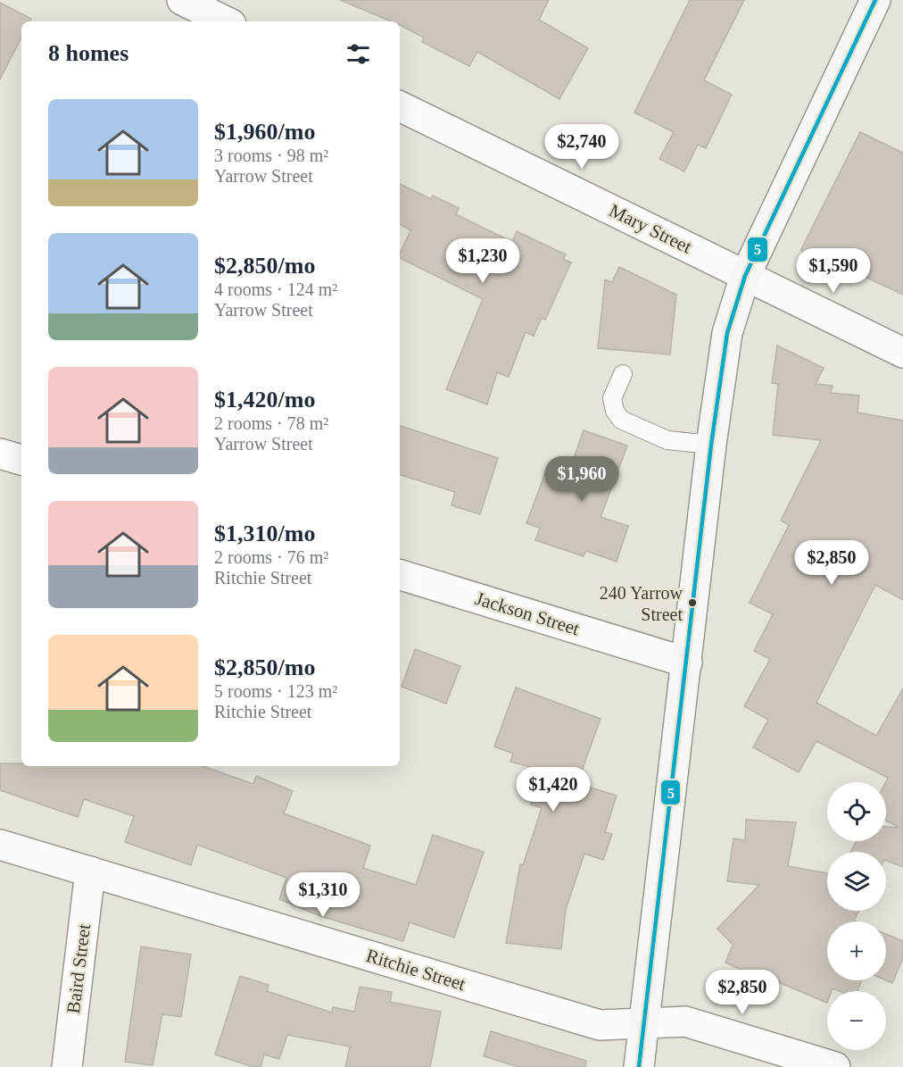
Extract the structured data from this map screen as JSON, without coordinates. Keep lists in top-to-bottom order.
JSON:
{
  "streets": {
    "street": [
      "Mary Street",
      "Jackson Street",
      "Baird Street",
      "Ritchie Street"
    ]
  },
  "crossings": [
    ["Baird Street", "Ritchie Street"]
  ],
  "places": ["240 Yarrow Street"],
  "lines": ["transit line 5"],
  "page": {
    "heading": "8 homes",
    "list": [
      {
        "name": "$1,960/mo",
        "note": "3 rooms · 98 m² · Yarrow Street"
      },
      {
        "name": "$2,850/mo",
        "note": "4 rooms · 124 m² · Yarrow Street"
      },
      {
        "name": "$1,420/mo",
        "note": "2 rooms · 78 m² · Yarrow Street"
      },
      {
        "name": "$1,310/mo",
        "note": "2 rooms · 76 m² · Ritchie Street"
      },
      {
        "name": "$2,850/mo",
        "note": "5 rooms · 123 m² · Ritchie Street"
      }
    ],
    "price": [
      "$2,740",
      "$1,230",
      "$1,590",
      "$1,960",
      "$2,850",
      "$1,420",
      "$1,310",
      "$2,850"
    ],
    "map_buttons": ["+", "−"]
  }
}
